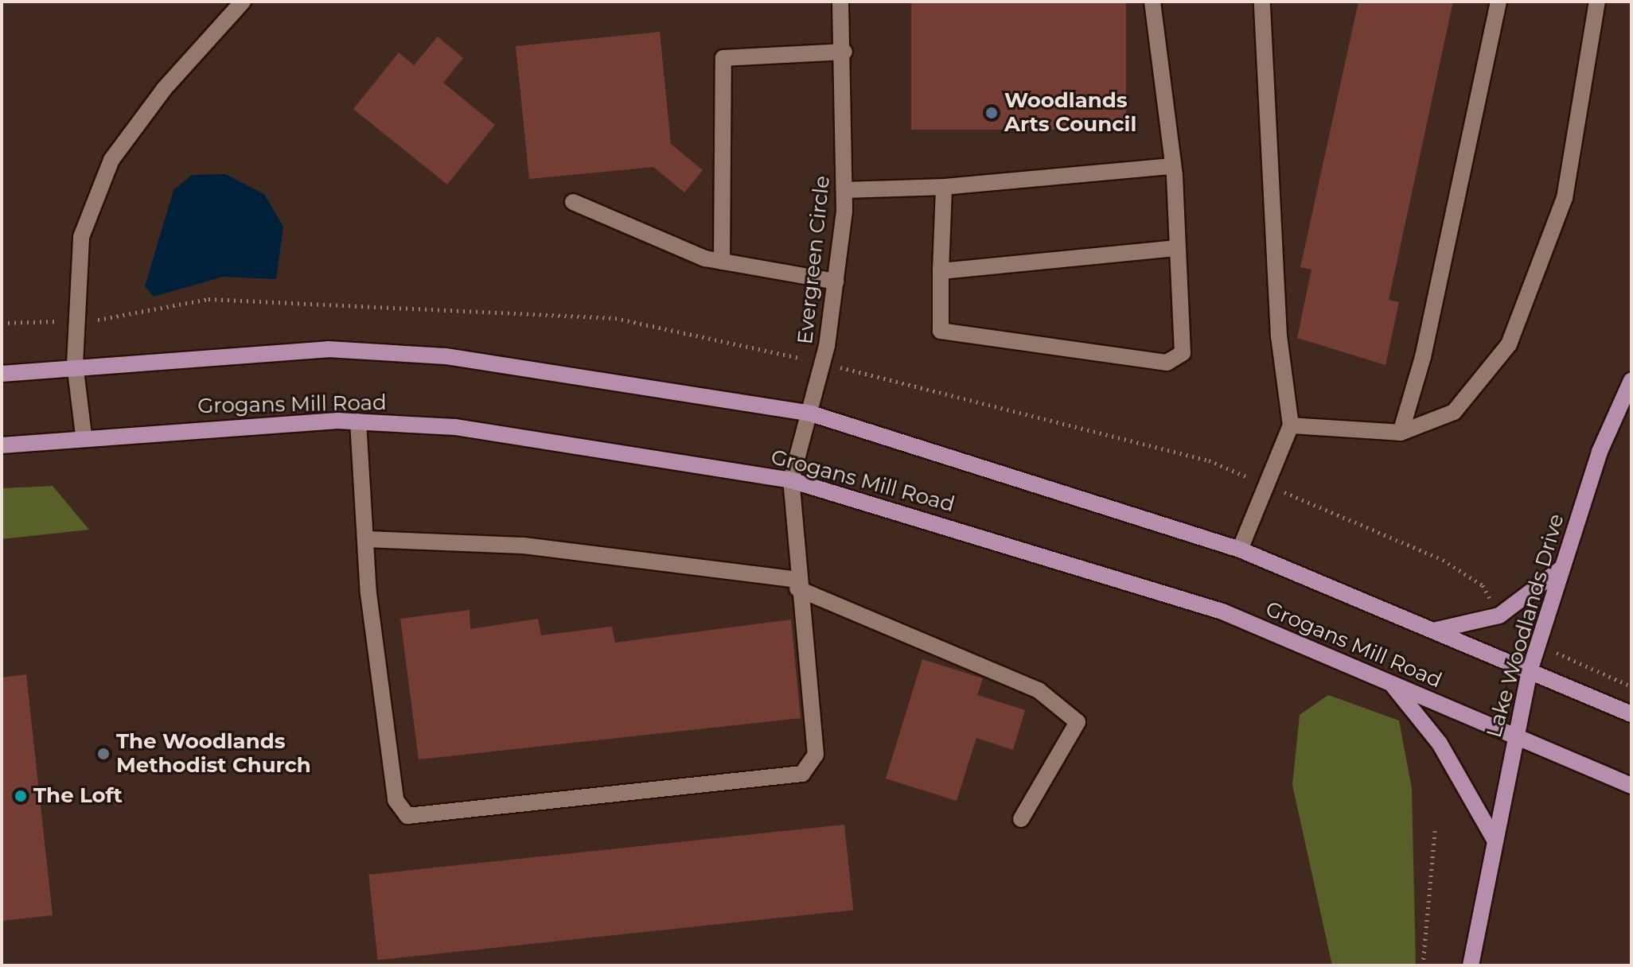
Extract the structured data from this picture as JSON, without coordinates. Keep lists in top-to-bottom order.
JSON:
{
  "streets": {
    "main road": ["Grogans Mill Road", "Lake Woodlands Drive"],
    "street": ["Evergreen Circle"]
  },
  "crossings": [
    ["Evergreen Circle", "Grogans Mill Road"],
    ["Grogans Mill Road", "Lake Woodlands Drive"]
  ],
  "places": ["Woodlands Arts Council", "The Woodlands Methodist Church", "The Loft"]
}
